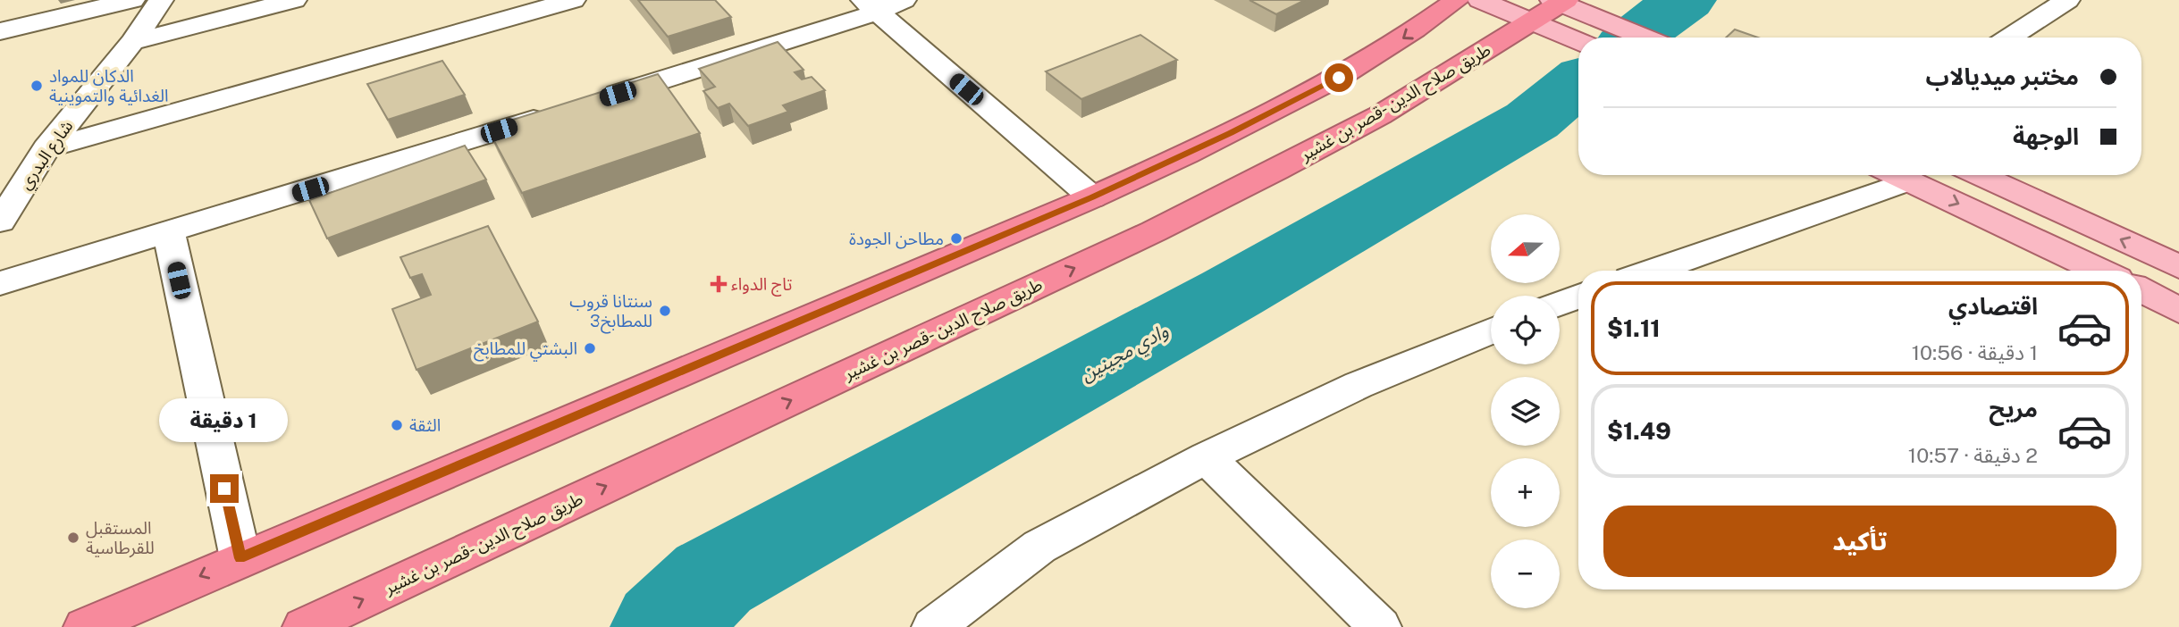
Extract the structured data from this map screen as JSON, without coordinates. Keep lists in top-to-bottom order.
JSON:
{
  "streets": {
    "highway": ["طريق صلاح الدين -قصر بن غشير"],
    "street": ["شارع البدري"]
  },
  "water": ["وادي مجينين"],
  "places": {
    "other": [
      "الدكان للمواد الغدائية والتموينية",
      "مطاحن الجودة",
      "سنتانا قروب 3للمطابخ",
      "البشتي للمطابخ",
      "الثقة",
      "المستقبل للقرطاسية"
    ],
    "health": ["تاج الدواء"]
  },
  "north": "left",
  "page": {
    "banner": ["مختبر ميديالاب", "الوجهة"],
    "map_buttons": ["+", "−"],
    "list": [
      {
        "name": "اقتصادي",
        "note": "1 دقيقة · 10:56",
        "value": "$1.11"
      },
      {
        "name": "مريح",
        "note": "2 دقيقة · 10:57",
        "value": "$1.49"
      }
    ],
    "bubble": "1 دقيقة",
    "buttons": "تأكيد"
  }
}
